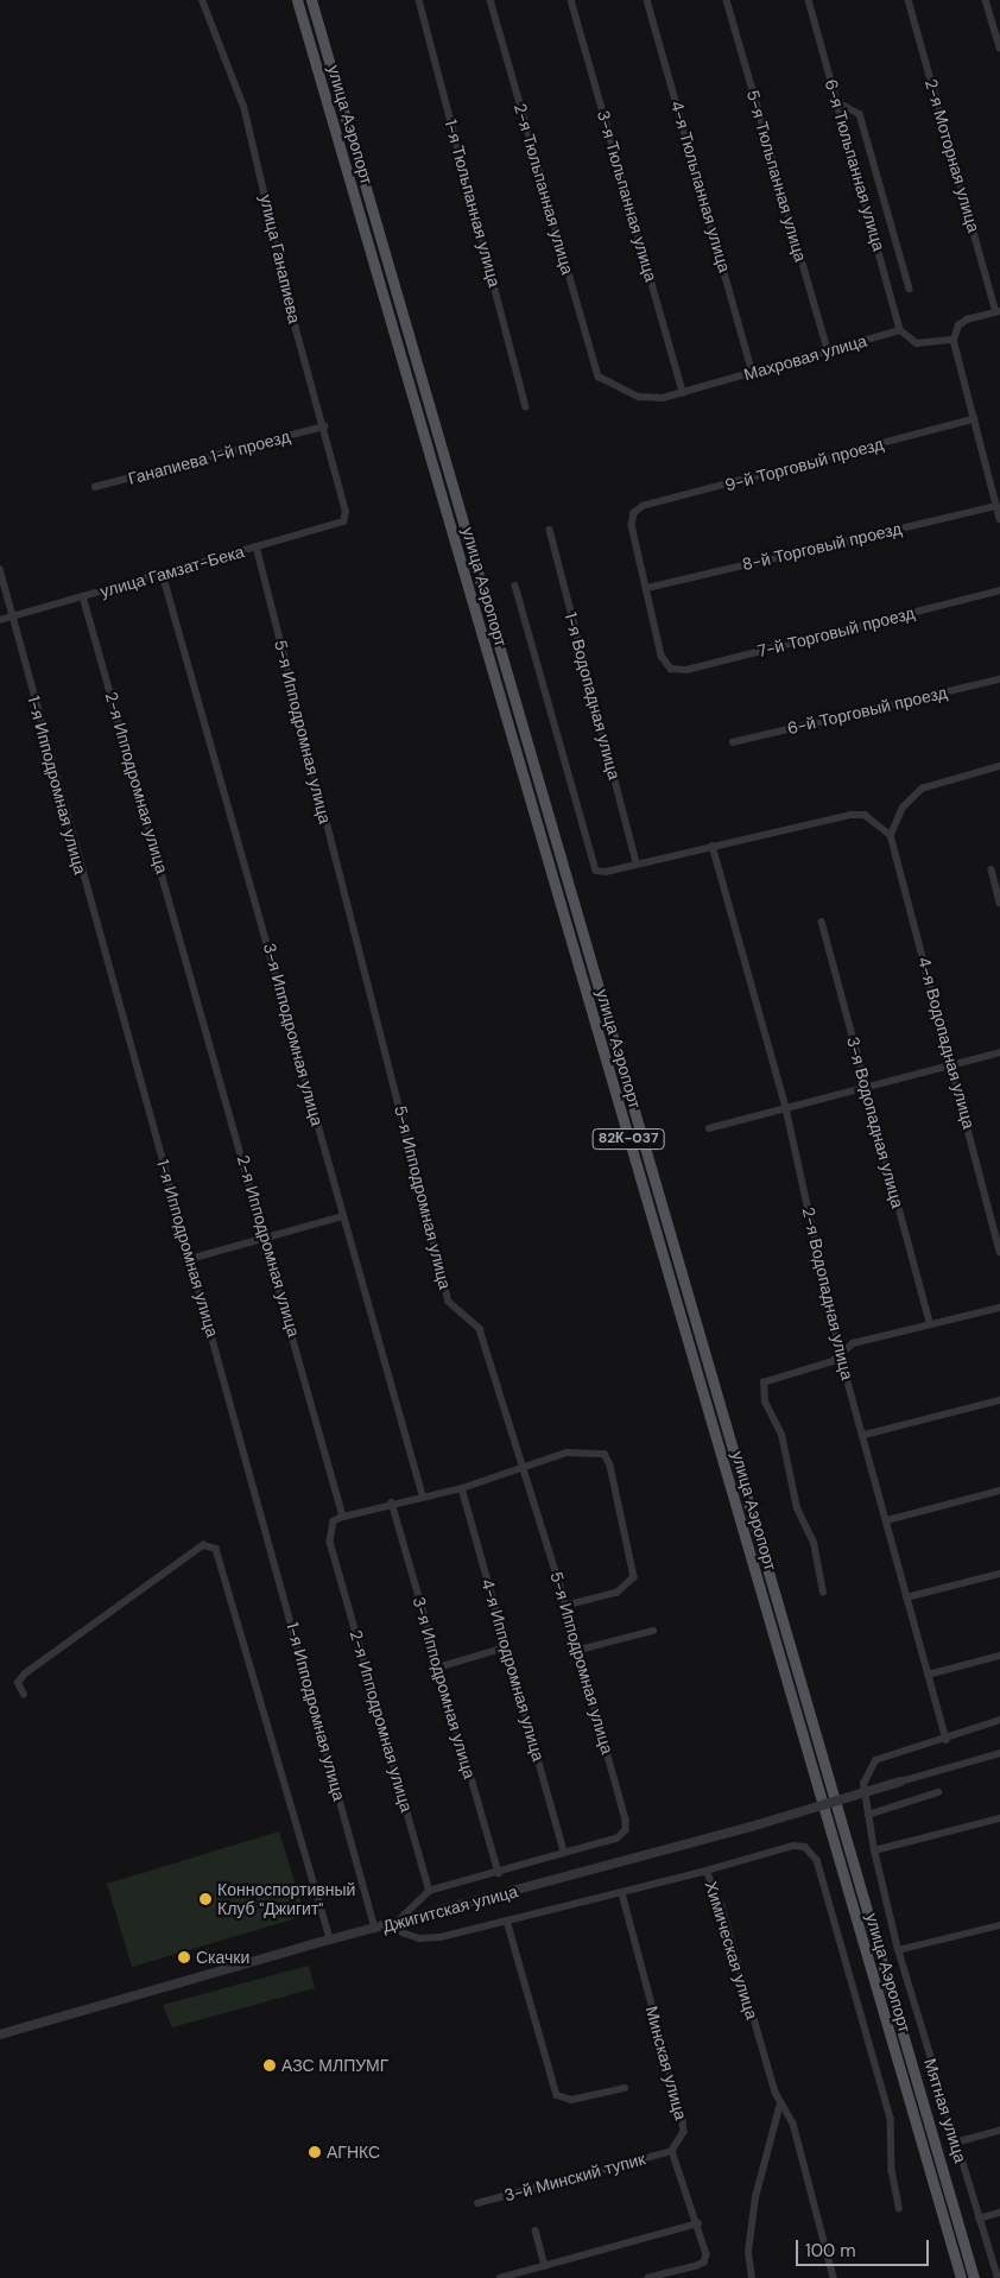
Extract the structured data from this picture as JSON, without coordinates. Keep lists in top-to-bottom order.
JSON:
{
  "streets": {
    "main road": ["улица Аэропорт", "82К-037"],
    "street": [
      "2-я Моторная улица",
      "6-я Тюльпанная улица",
      "5-я Тюльпанная улица",
      "4-я Тюльпанная улица",
      "2-я Тюльпанная улица",
      "3-я Тюльпанная улица",
      "1-я Тюльпанная улица",
      "улица Ганапиева",
      "Махровая улица",
      "Ганапиева 1-й проезд",
      "9-й Торговый проезд",
      "8-й Торговый проезд",
      "улица Гамзат-Бека",
      "7-й Торговый проезд",
      "1-я Водопадная улица",
      "6-й Торговый проезд",
      "5-я Ипподромная улица",
      "2-я Ипподромная улица",
      "1-я Ипподромная улица",
      "3-я Ипподромная улица",
      "4-я Водопадная улица",
      "3-я Водопадная улица",
      "2-я Водопадная улица",
      "4-я Ипподромная улица",
      "Джигитская улица",
      "Химическая улица",
      "Минская улица",
      "Мятная улица",
      "3-й Минский тупик"
    ]
  },
  "crossings": [
    ["6-я Тюльпанная улица", "Махровая улица"],
    ["5-я Тюльпанная улица", "Махровая улица"],
    ["4-я Тюльпанная улица", "Махровая улица"],
    ["2-я Тюльпанная улица", "Махровая улица"],
    ["3-я Тюльпанная улица", "Махровая улица"],
    ["улица Ганапиева", "Ганапиева 1-й проезд"],
    ["улица Ганапиева", "улица Гамзат-Бека"],
    ["9-й Торговый проезд", "8-й Торговый проезд"],
    ["9-й Торговый проезд", "7-й Торговый проезд"],
    ["8-й Торговый проезд", "7-й Торговый проезд"],
    ["улица Гамзат-Бека", "5-я Ипподромная улица"],
    ["улица Гамзат-Бека", "2-я Ипподромная улица"],
    ["улица Гамзат-Бека", "1-я Ипподромная улица"],
    ["улица Гамзат-Бека", "3-я Ипподромная улица"],
    ["5-я Ипподромная улица", "4-я Ипподромная улица"],
    ["1-я Ипподромная улица", "Джигитская улица"],
    ["1-я Ипподромная улица", "Химическая улица"],
    ["2-я Водопадная улица", "Мятная улица"],
    ["Джигитская улица", "Химическая улица"],
    ["Химическая улица", "Минская улица"],
    ["Минская улица", "3-й Минский тупик"]
  ],
  "places": [
    "Конноспортивный Клуб \"Джигит\"",
    "Скачки",
    "АЗС МЛПУМГ",
    "АГНКС"
  ],
  "scale_bar": "100 m"
}
